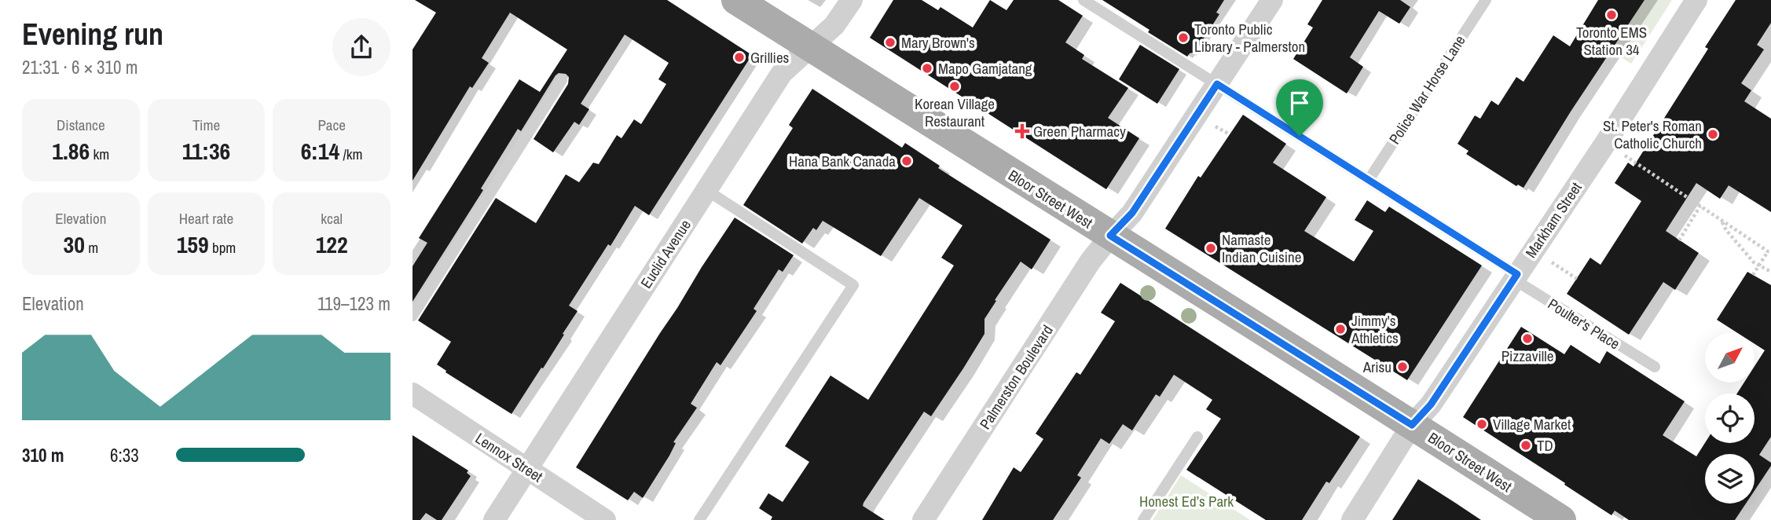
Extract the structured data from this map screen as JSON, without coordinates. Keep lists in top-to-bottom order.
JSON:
{
  "streets": {
    "main road": ["Bloor Street West"],
    "street": [
      "Markham Street",
      "Euclid Avenue",
      "Palmerston Boulevard",
      "Lennox Street"
    ],
    "lane": ["Police War Horse Lane", "Poulter's Place"]
  },
  "crossings": [
    ["Police War Horse Lane", "Poulter's Place"],
    ["Bloor Street West", "Markham Street"],
    ["Bloor Street West", "Euclid Avenue"],
    ["Bloor Street West", "Palmerston Boulevard"],
    ["Markham Street", "Poulter's Place"],
    ["Euclid Avenue", "Lennox Street"],
    ["Poulter's Place", "Palmerston Boulevard"]
  ],
  "parks": ["Honest Ed’s Park"],
  "places": {
    "other": [
      "Toronto EMS Station 34",
      "Toronto Public Library - Palmerston",
      "Mary Brown's",
      "Grillies",
      "Mapo Gamjatang",
      "Korean Village Restaurant",
      "St. Peter's Roman Catholic Church",
      "Hana Bank Canada",
      "Namaste Indian Cuisine",
      "Jimmy's Athletics",
      "Pizzaville",
      "Arisu",
      "Village Market",
      "TD"
    ],
    "health": ["Green Pharmacy"]
  },
  "north": "top right",
  "page": {
    "heading": ["Evening run", "21:31 · 6 × 310 m"],
    "stats": [
      ["Distance", "1.86 km"],
      ["Time", "11:36"],
      ["Pace", "6:14 /km"],
      ["Elevation", "30 m"],
      ["Heart rate", "159 bpm"],
      ["kcal", "122"]
    ],
    "chart": ["Elevation", "119–123 m"],
    "list": [
      {
        "name": "310 m",
        "note": "6:33"
      }
    ]
  }
}
